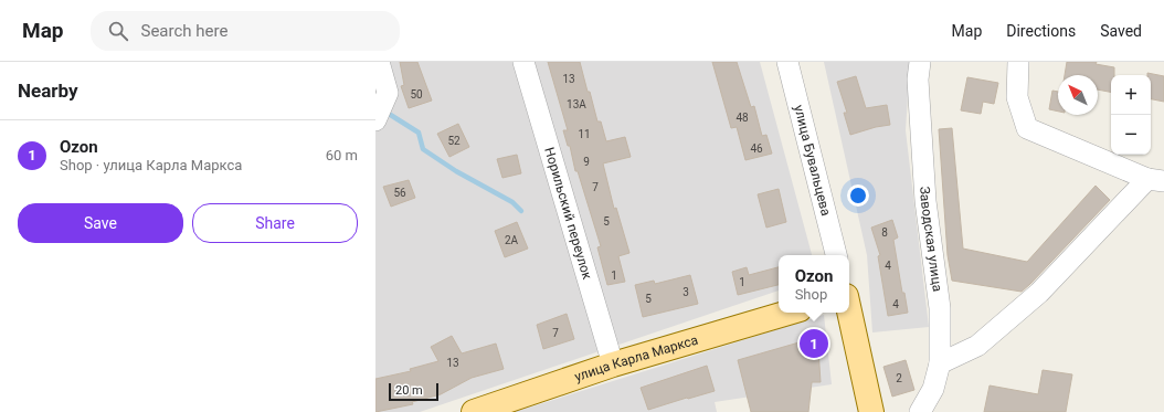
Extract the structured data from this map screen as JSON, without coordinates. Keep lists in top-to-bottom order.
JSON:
{
  "streets": {
    "main road": ["улица Карла Маркса"],
    "street": ["улица Бувальцева", "Норильский переулок", "Заводская улица"]
  },
  "crossings": [
    ["Норильский переулок", "улица Карла Маркса"]
  ],
  "house_numbers": [
    "13",
    "50",
    "13А",
    "48",
    "11",
    "52",
    "46",
    "9",
    "7",
    "56",
    "5",
    "8",
    "2А",
    "4",
    "1",
    "1",
    "3",
    "5",
    "4",
    "7",
    "13",
    "2"
  ],
  "scale_bar": "20 m",
  "north": "top left",
  "page": {
    "header": "Map",
    "search": "Search here",
    "nav": ["Map", "Directions", "Saved"],
    "heading": "Nearby",
    "map_buttons": ["+", "−"],
    "list": [
      {
        "mark": "1",
        "name": "Ozon",
        "note": "Shop · улица Карла Маркса",
        "value": "60 m"
      }
    ],
    "buttons": ["Save", "Share"],
    "popup": ["Ozon", "Shop"],
    "pins": "1",
    "scale": "20 m"
  }
}
